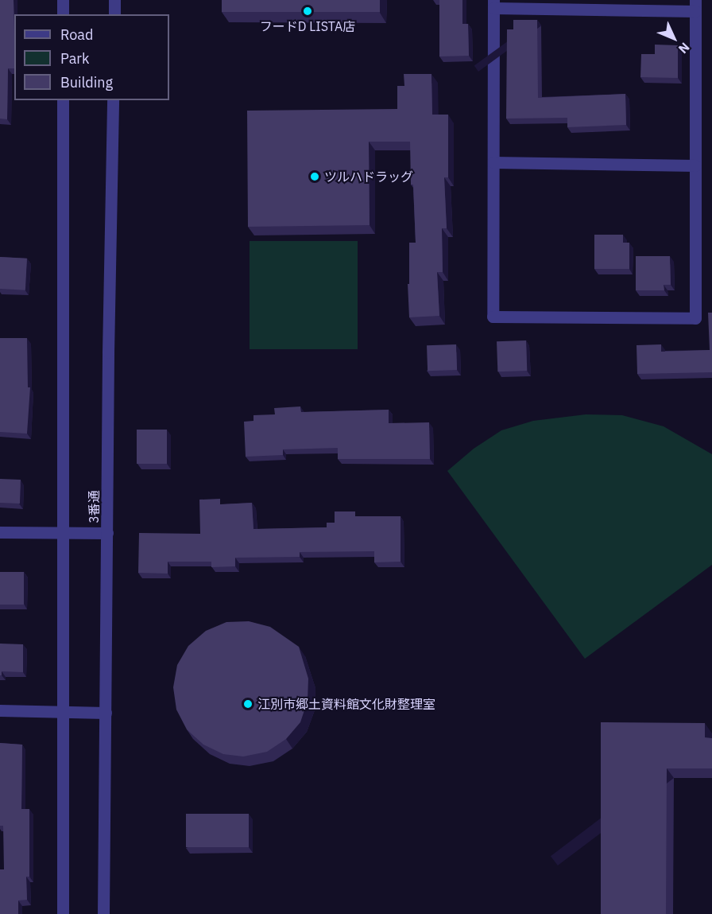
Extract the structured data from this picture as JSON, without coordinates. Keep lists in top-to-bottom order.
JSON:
{
  "streets": {
    "street": ["3番通"]
  },
  "places": ["フードD LISTA店", "ツルハドラッグ", "江別市郷土資料館文化財整理室"],
  "legend": ["Road", "Park", "Building"],
  "north": "bottom right"
}
